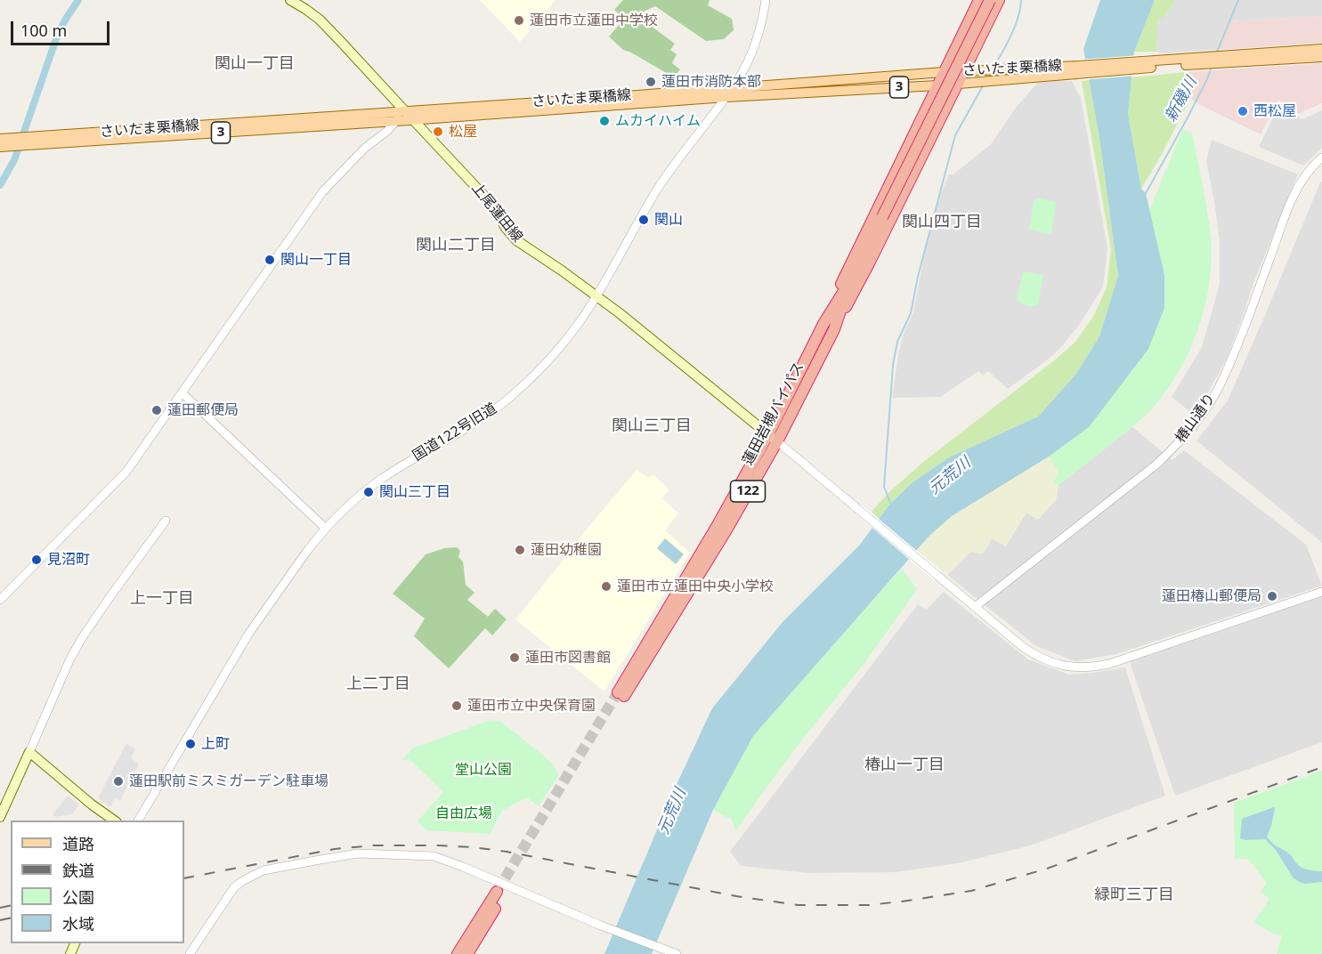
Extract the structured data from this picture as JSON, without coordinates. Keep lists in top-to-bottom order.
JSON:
{
  "streets": {
    "highway": ["蓮田岩槻バイパス", "122"],
    "main road": ["さいたま栗橋線", "3", "上尾蓮田線"],
    "street": ["椿山通り", "国道122号旧道"]
  },
  "crossings": [
    ["さいたま栗橋線", "上尾蓮田線"],
    ["さいたま栗橋線", "国道122号旧道"],
    ["さいたま栗橋線", "122"],
    ["上尾蓮田線", "蓮田岩槻バイパス"],
    ["上尾蓮田線", "国道122号旧道"],
    ["蓮田岩槻バイパス", "122"]
  ],
  "districts": [
    "関山一丁目",
    "関山四丁目",
    "関山二丁目",
    "関山三丁目",
    "上一丁目",
    "上二丁目",
    "椿山一丁目",
    "緑町三丁目"
  ],
  "water": ["新磯川", "元荒川"],
  "parks": ["堂山公園", "自由広場"],
  "places": [
    "蓮田市立蓮田中学校",
    "蓮田市消防本部",
    "西松屋",
    "ムカイハイム",
    "松屋",
    "関山",
    "関山一丁目",
    "蓮田郵便局",
    "関山三丁目",
    "蓮田幼稚園",
    "見沼町",
    "蓮田市立蓮田中央小学校",
    "蓮田椿山郵便局",
    "蓮田市図書館",
    "蓮田市立中央保育園",
    "上町",
    "蓮田駅前ミスミガーデン駐車場"
  ],
  "legend": [
    "道路",
    "鉄道",
    "公園",
    "水域"
  ],
  "scale_bar": "100 m"
}
